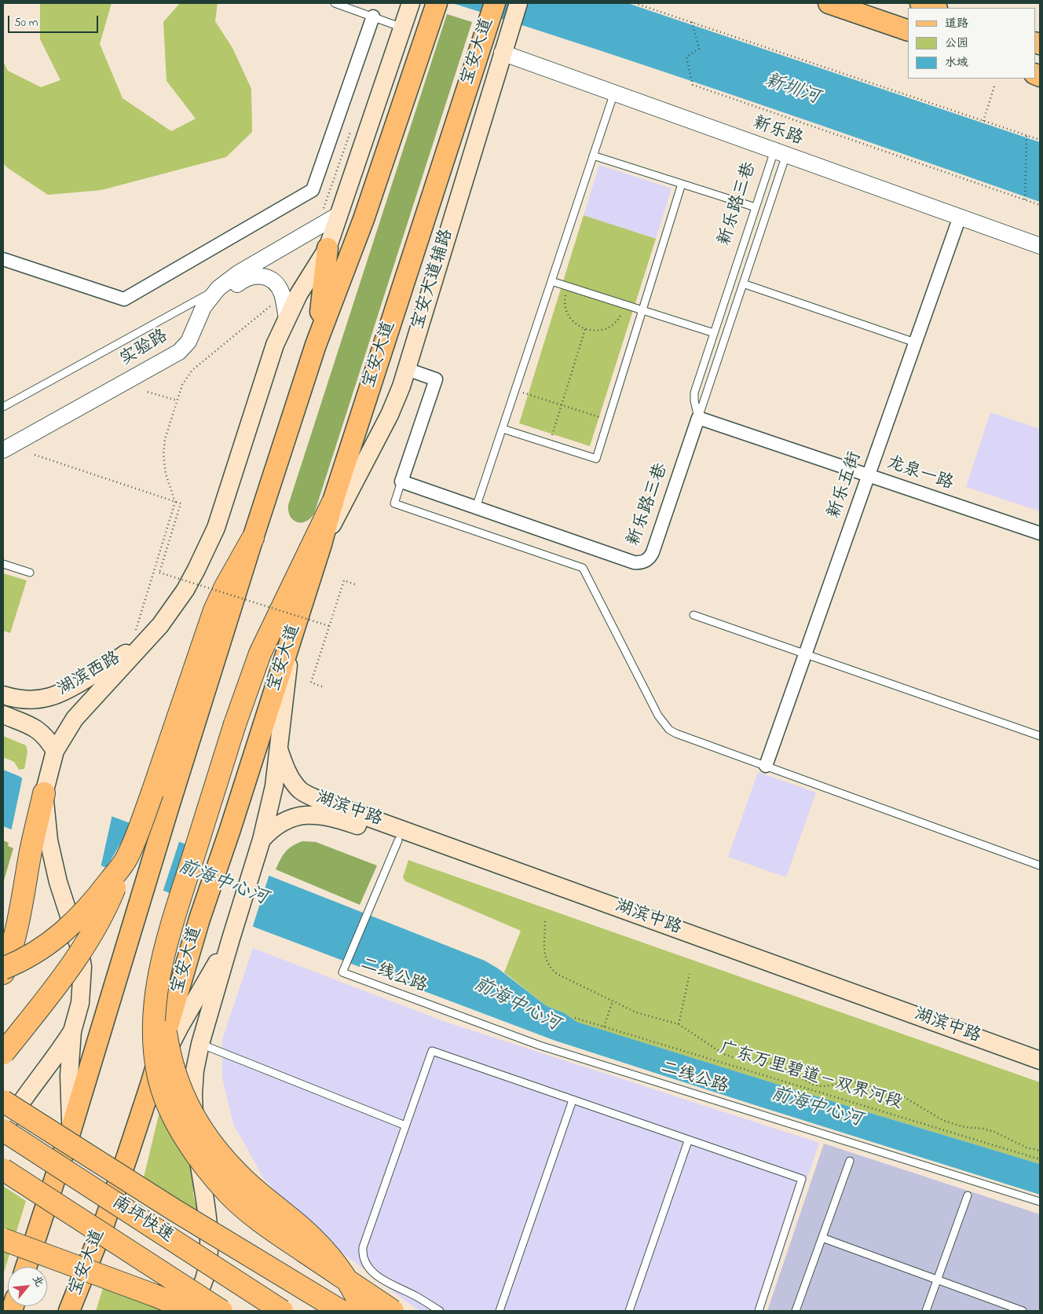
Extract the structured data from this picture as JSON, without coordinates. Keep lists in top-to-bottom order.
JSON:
{
  "streets": {
    "highway": ["南坪快速"],
    "main road": [
      "宝安大道",
      "宝安大道辅路",
      "湖滨西路",
      "湖滨中路"
    ],
    "street": [
      "新乐路",
      "新乐路三巷",
      "实验路",
      "龙泉一路",
      "新乐五街"
    ],
    "lane": ["二线公路"],
    "path": ["广东万里碧道－双界河段"]
  },
  "crossings": [
    ["宝安大道", "宝安大道辅路"],
    ["新乐路", "新乐路三巷"],
    ["新乐路", "宝安大道辅路"],
    ["新乐路", "新乐五街"],
    ["新乐路三巷", "龙泉一路"],
    ["龙泉一路", "新乐五街"],
    ["湖滨中路", "二线公路"]
  ],
  "water": ["新圳河", "前海中心河"],
  "legend": ["道路", "公园", "水域"],
  "scale_bar": "50 m",
  "north": "top right"
}
